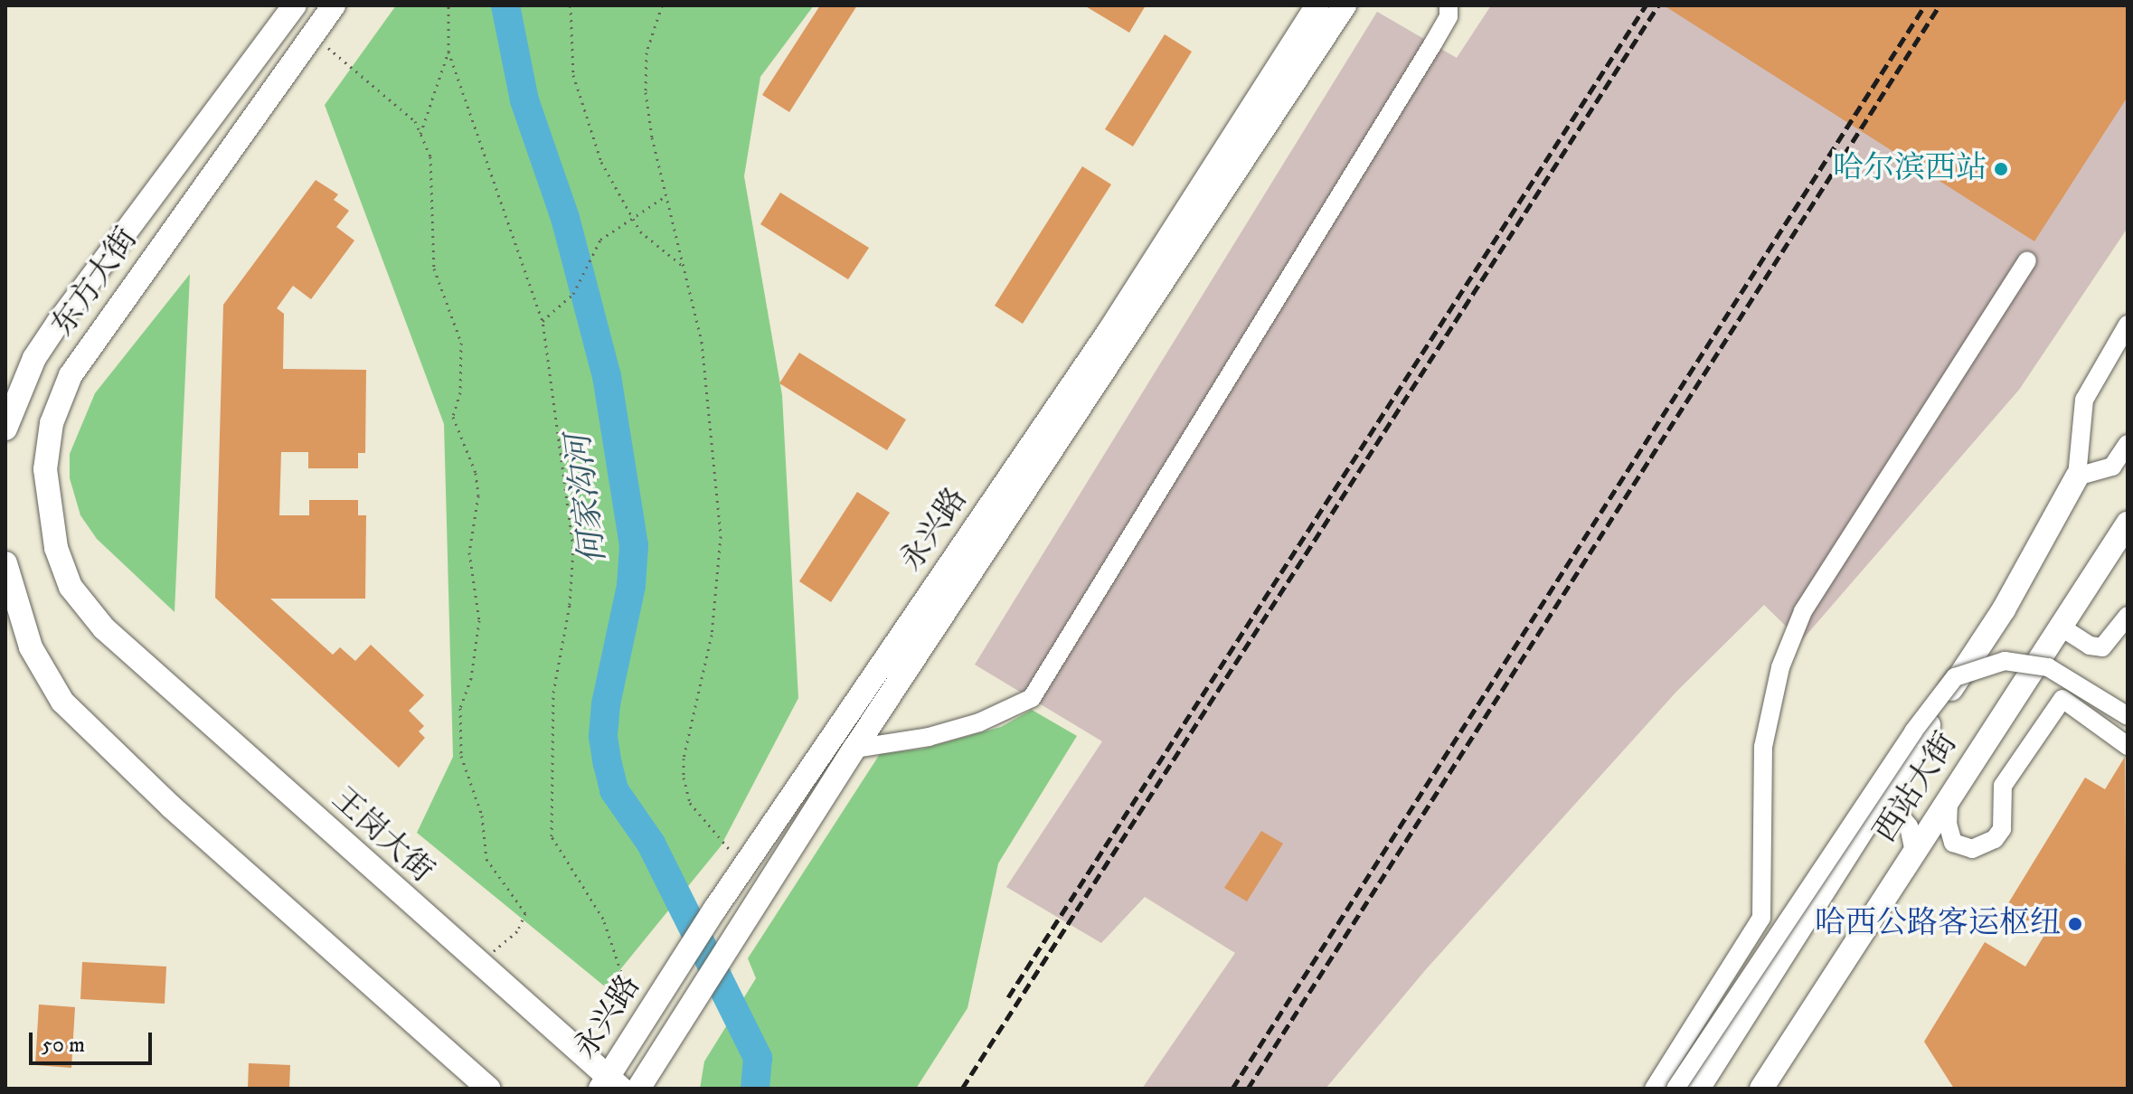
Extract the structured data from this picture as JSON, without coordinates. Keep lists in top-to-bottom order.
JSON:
{
  "streets": {
    "main road": [
      "东方大街",
      "永兴路",
      "西站大街",
      "王岗大街"
    ]
  },
  "crossings": [
    ["东方大街", "王岗大街"],
    ["永兴路", "王岗大街"]
  ],
  "water": ["何家沟河"],
  "places": ["哈尔滨西站", "哈西公路客运枢纽"],
  "scale_bar": "50 m"
}
